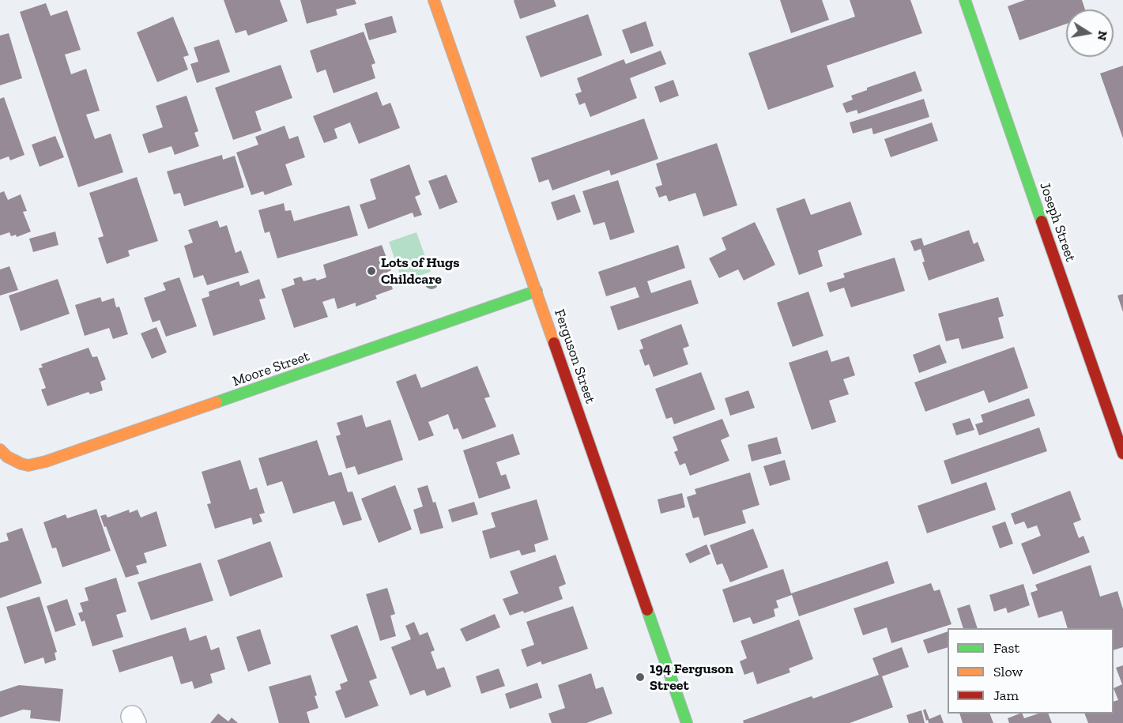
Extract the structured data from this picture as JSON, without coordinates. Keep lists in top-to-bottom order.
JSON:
{
  "streets": {
    "street": ["Joseph Street", "Ferguson Street", "Moore Street"]
  },
  "crossings": [
    ["Ferguson Street", "Moore Street"]
  ],
  "places": ["Lots of Hugs Childcare", "194 Ferguson Street"],
  "legend": ["Fast", "Slow", "Jam"],
  "north": "right"
}
